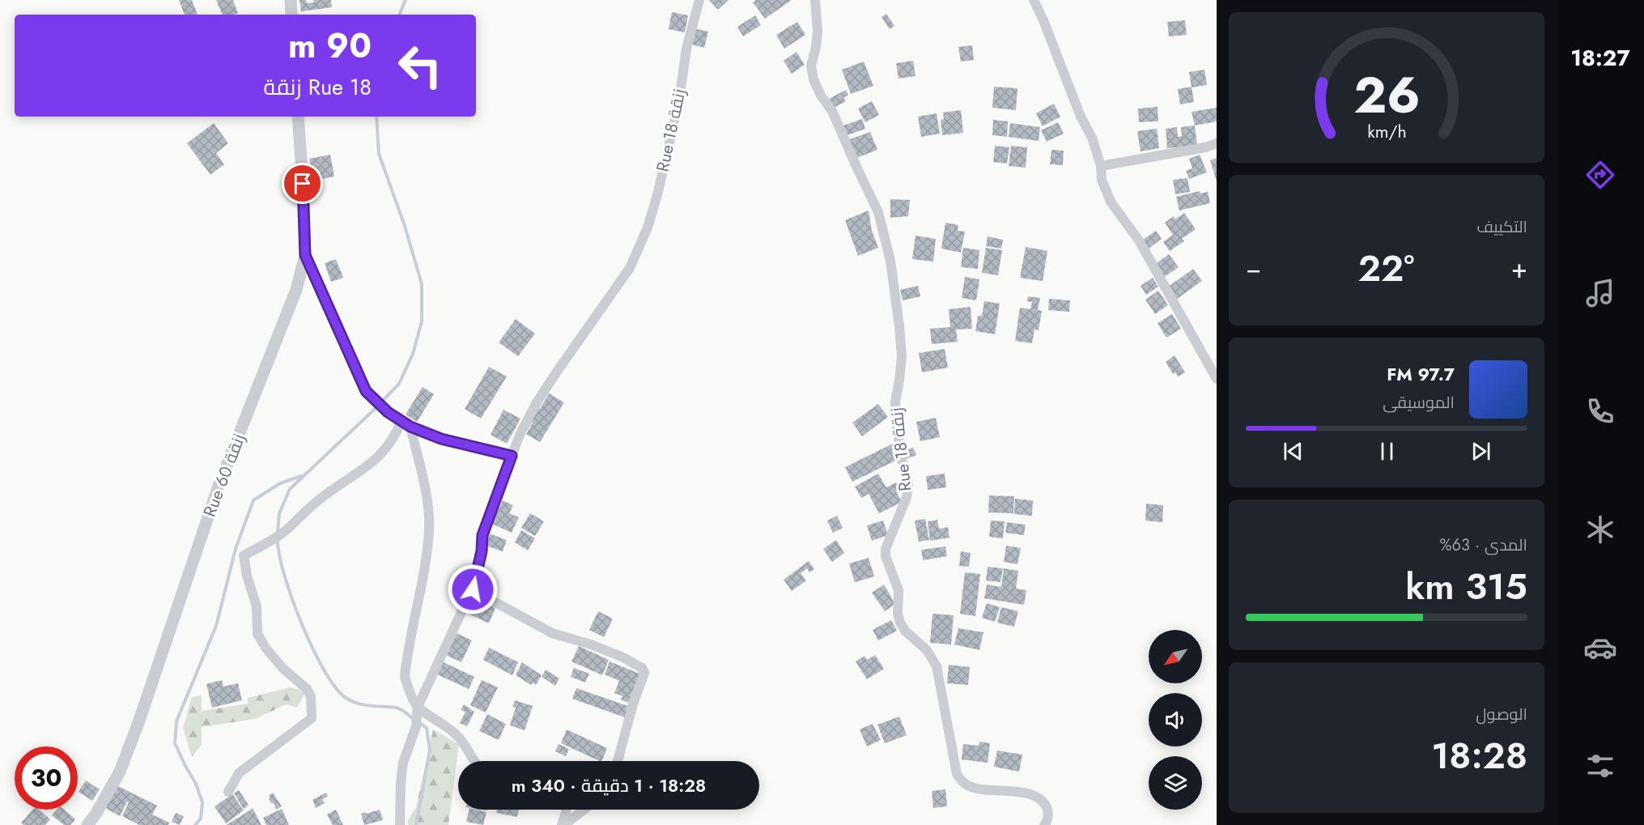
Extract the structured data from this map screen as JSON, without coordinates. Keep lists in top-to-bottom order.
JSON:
{
  "streets": {
    "street": ["Rue 18 زنقة", "Rue 60 زنقة"]
  },
  "north": "bottom left",
  "page": {
    "tabs": "18:27",
    "turn": ["90 m", "Rue 18 زنقة"],
    "tile": [
      "التكييف",
      ["المدى · 63%", "315 km"],
      ["الوصول", "18:28"]
    ],
    "heat": ["−", "22°", "+"],
    "song": ["97.7 FM", "الموسيقى"],
    "limit": "30",
    "trip": "18:28 · 1 دقيقة · 340 m",
    "gauge": ["26", "km/h"]
  }
}
